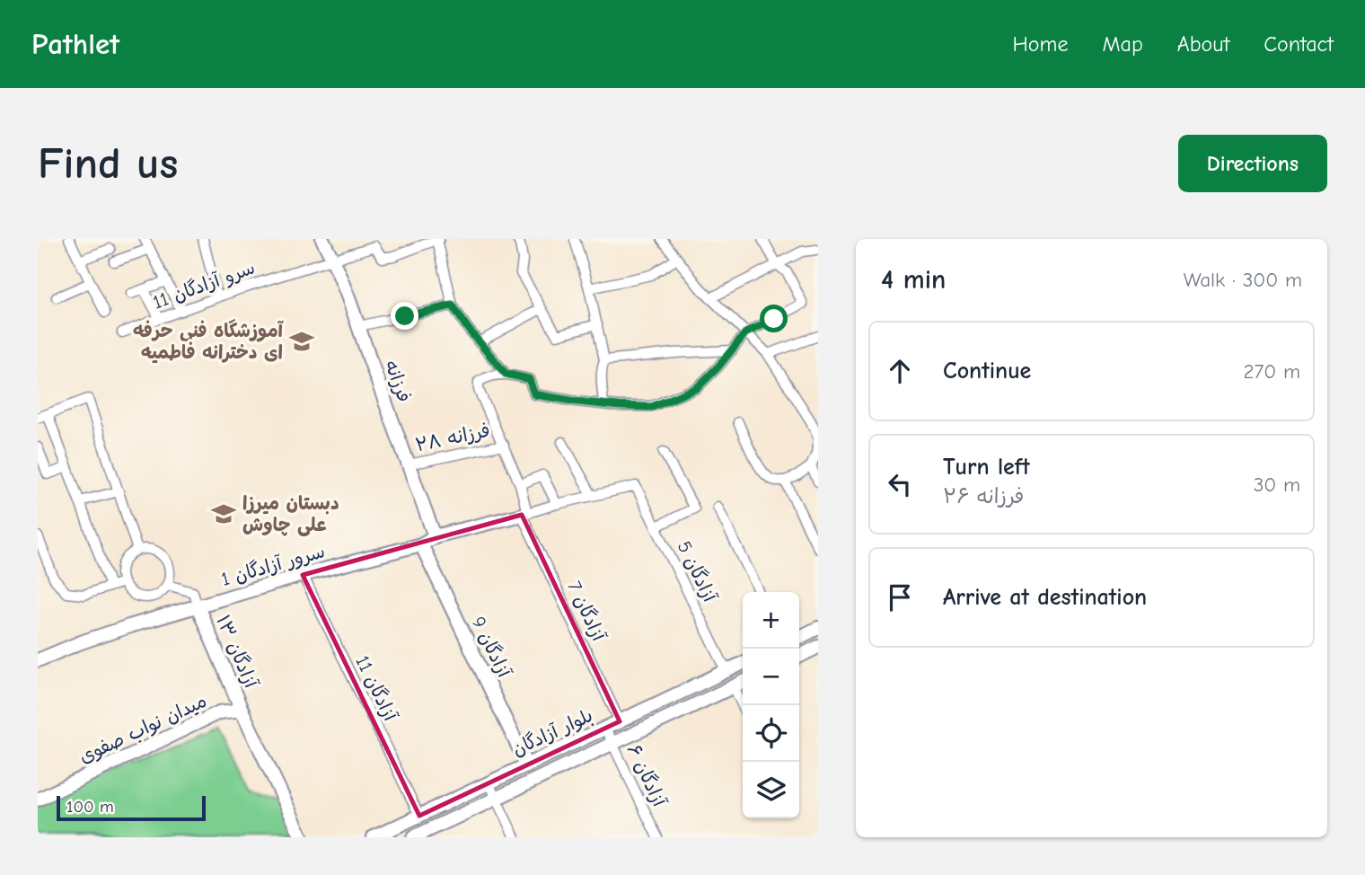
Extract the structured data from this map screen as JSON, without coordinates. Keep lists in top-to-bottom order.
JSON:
{
  "streets": {
    "main road": [
      "فرزانه",
      "سرور آزادگان 1",
      "آزادگان 9",
      "آزادگان ۱۳",
      "میدان نواب صفوی",
      "بلوار آزادگان"
    ],
    "street": [
      "سرو آزادگان 11",
      "فرزانه ۲۸",
      "آزادگان 5",
      "آزادگان 7",
      "آزادگان 11",
      "آزادگان ۶"
    ]
  },
  "crossings": [
    ["سرو آزادگان 11", "فرزانه"],
    ["فرزانه", "فرزانه ۲۸"],
    ["فرزانه", "سرور آزادگان 1"],
    ["فرزانه ۲۸", "آزادگان 7"],
    ["سرور آزادگان 1", "آزادگان 7"],
    ["سرور آزادگان 1", "آزادگان 9"],
    ["سرور آزادگان 1", "آزادگان ۱۳"],
    ["سرور آزادگان 1", "آزادگان 11"],
    ["آزادگان 5", "بلوار آزادگان"],
    ["آزادگان 7", "بلوار آزادگان"],
    ["آزادگان 9", "بلوار آزادگان"],
    ["آزادگان ۱۳", "میدان نواب صفوی"],
    ["آزادگان 11", "بلوار آزادگان"],
    ["بلوار آزادگان", "آزادگان ۶"]
  ],
  "places": {
    "school or university": ["آموزشگاه فنی حرفه ای دخترانه فاطمیه", "دبستان میرزا علی چاوش"]
  },
  "scale_bar": "100 m",
  "page": {
    "header": "Pathlet",
    "nav": [
      "Home",
      "Map",
      "About",
      "Contact"
    ],
    "buttons": "Directions",
    "title": "Find us",
    "heading": ["4 min", "Walk · 300 m"],
    "list": [
      ["Continue", "270 m"],
      ["Turn left", "فرزانه ۲۶", "30 m"],
      "Arrive at destination"
    ],
    "map_buttons": ["+", "−"],
    "scale": "100 m"
  }
}
